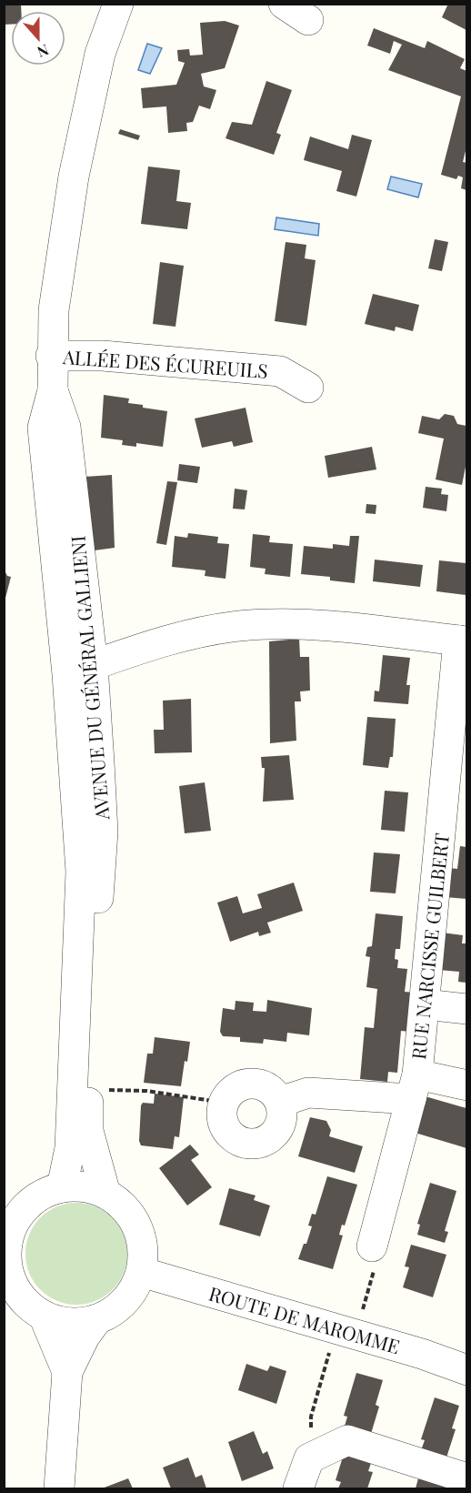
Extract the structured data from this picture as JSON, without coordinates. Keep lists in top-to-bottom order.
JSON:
{
  "streets": {
    "street": [
      "ALLÉE DES ÉCUREUILS",
      "AVENUE DU GÉNÉRAL GALLIENI",
      "RUE NARCISSE GUILBERT",
      "ROUTE DE MAROMME"
    ]
  },
  "crossings": [
    ["ALLÉE DES ÉCUREUILS", "AVENUE DU GÉNÉRAL GALLIENI"],
    ["AVENUE DU GÉNÉRAL GALLIENI", "ROUTE DE MAROMME"]
  ],
  "north": "bottom"
}
